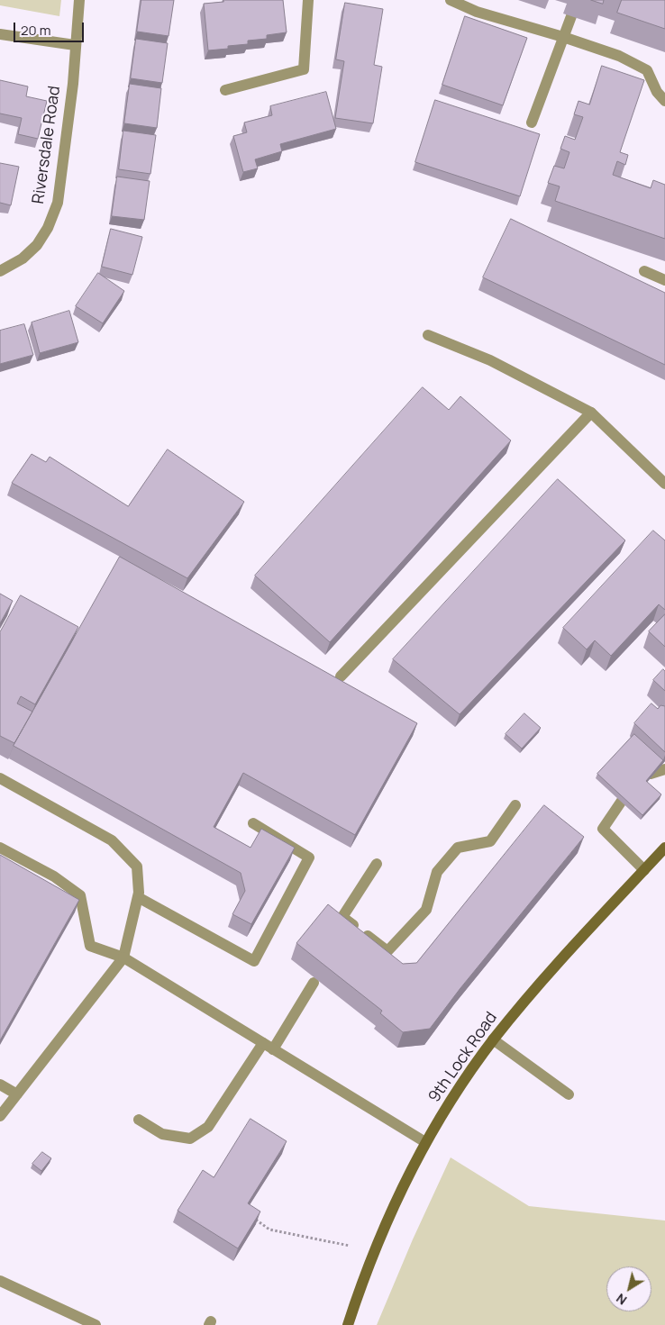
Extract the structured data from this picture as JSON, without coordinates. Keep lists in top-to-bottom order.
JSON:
{
  "streets": {
    "street": ["Riversdale Road", "9th Lock Road"]
  },
  "scale_bar": "20 m",
  "north": "bottom left"
}
